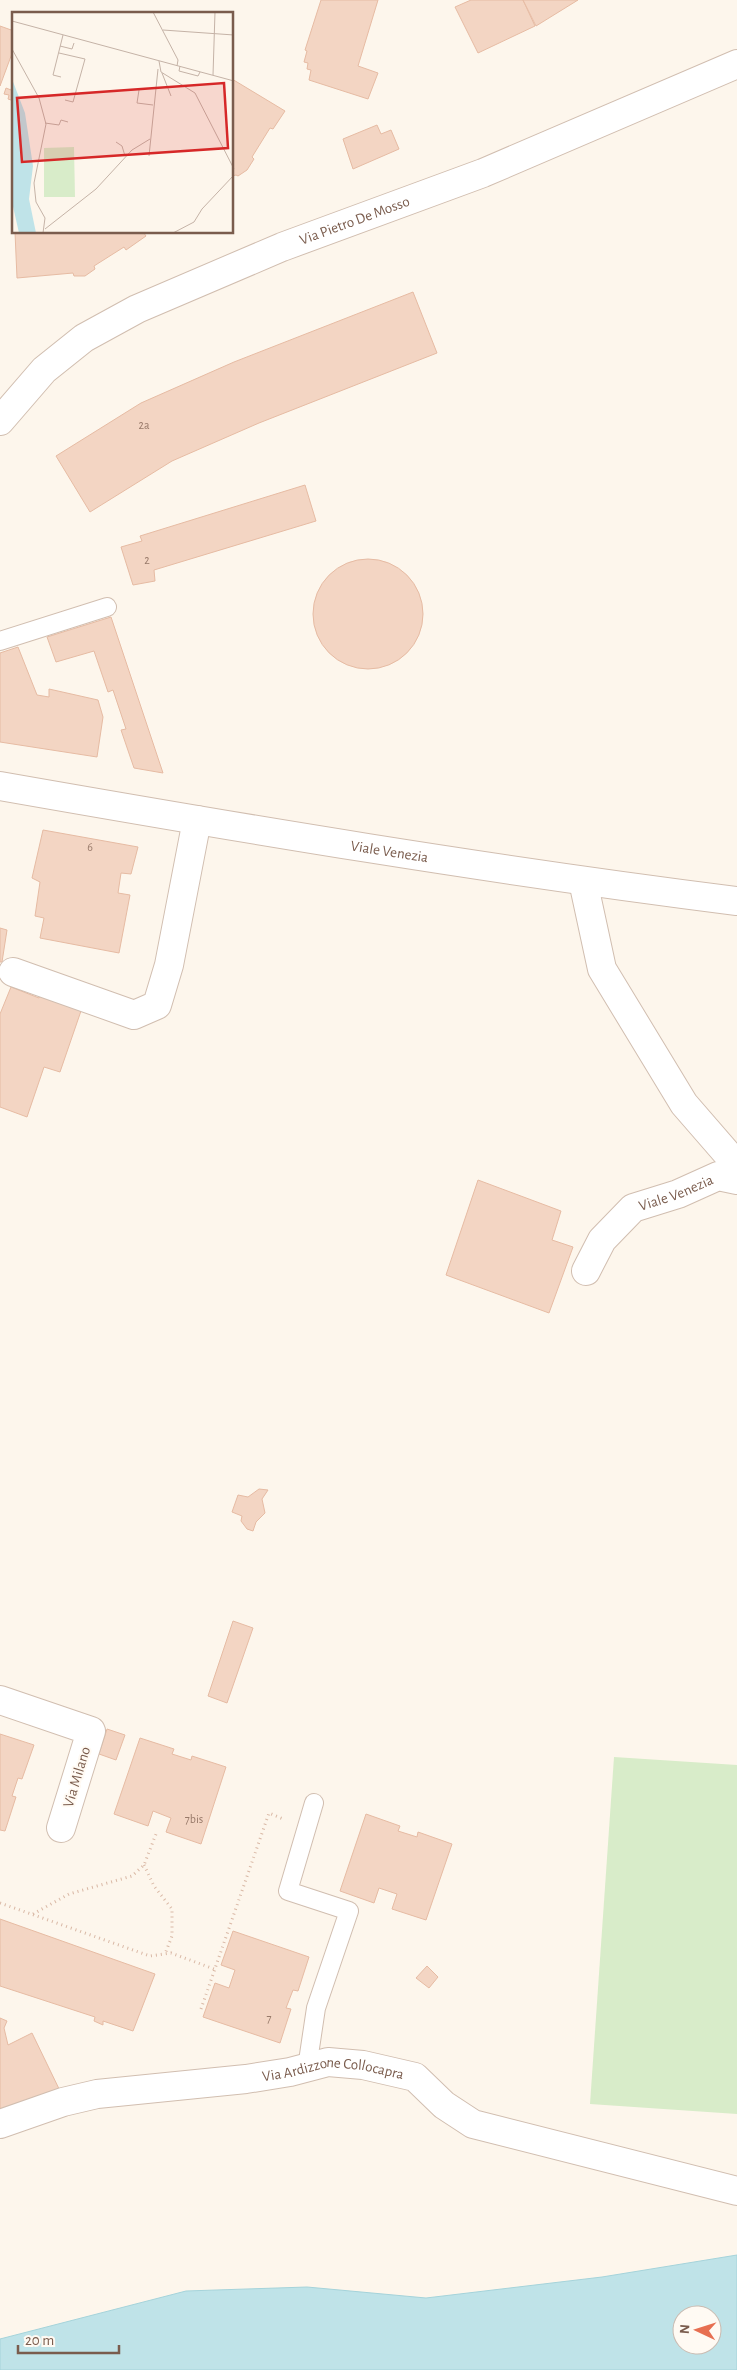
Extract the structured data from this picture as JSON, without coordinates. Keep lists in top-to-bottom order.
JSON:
{
  "streets": {
    "street": [
      "Via Pietro De Mosso",
      "Viale Venezia",
      "Via Milano",
      "Via Ardizzone Collocapra"
    ]
  },
  "house_numbers": [
    "2a",
    "2",
    "6",
    "7bis",
    "7"
  ],
  "scale_bar": "20 m",
  "north": "left"
}
